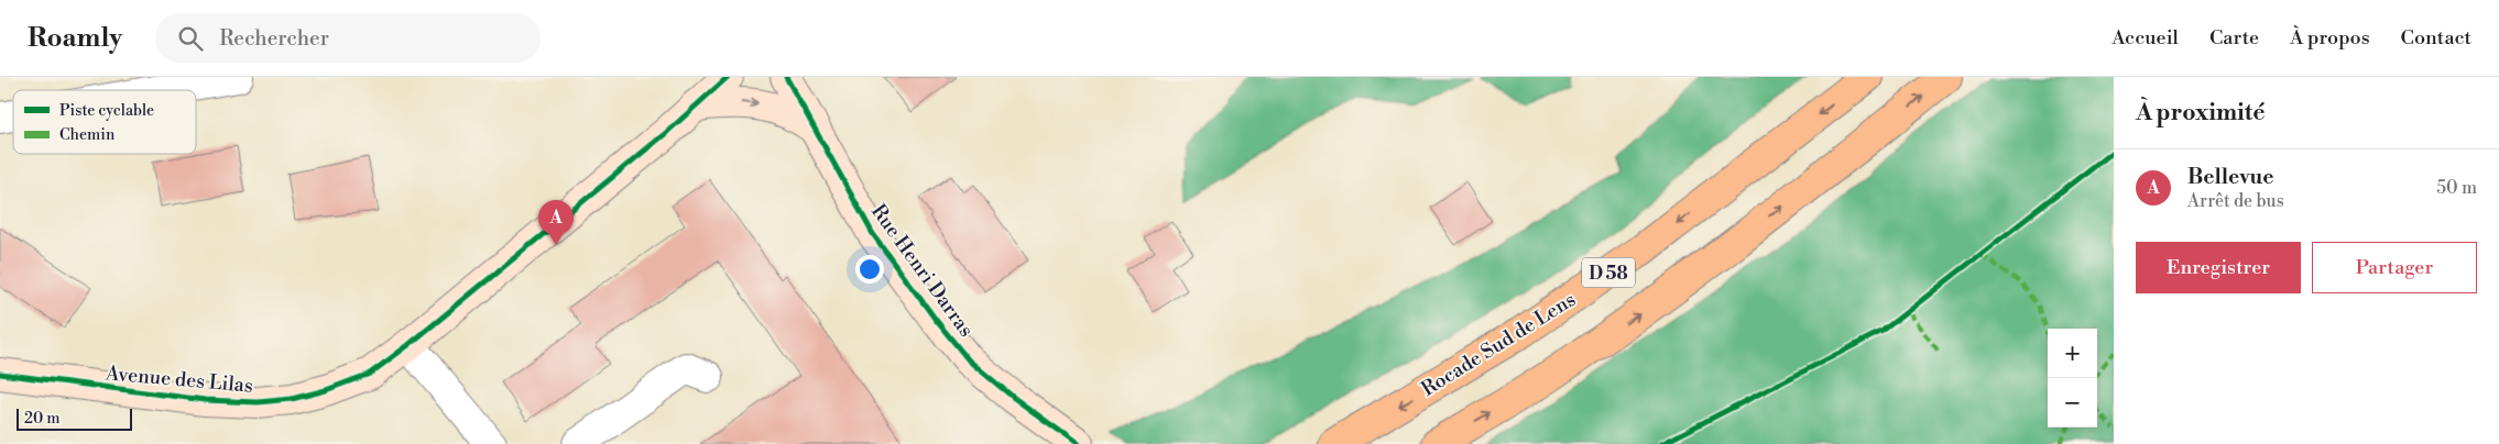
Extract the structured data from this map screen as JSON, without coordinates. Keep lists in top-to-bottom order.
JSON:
{
  "streets": {
    "highway": ["D 58", "Rocade Sud de Lens"],
    "street": ["Rue Henri Darras", "Avenue des Lilas"]
  },
  "legend": ["Piste cyclable", "Chemin"],
  "scale_bar": "20 m",
  "page": {
    "header": "Roamly",
    "search": "Rechercher",
    "nav": [
      "Accueil",
      "Carte",
      "À propos",
      "Contact"
    ],
    "heading": "À proximité",
    "list": [
      {
        "mark": "A",
        "name": "Bellevue",
        "note": "Arrêt de bus",
        "value": "50 m"
      }
    ],
    "pins": "A",
    "buttons": ["Enregistrer", "Partager"],
    "map_buttons": ["+", "−"],
    "scale": "20 m"
  }
}
